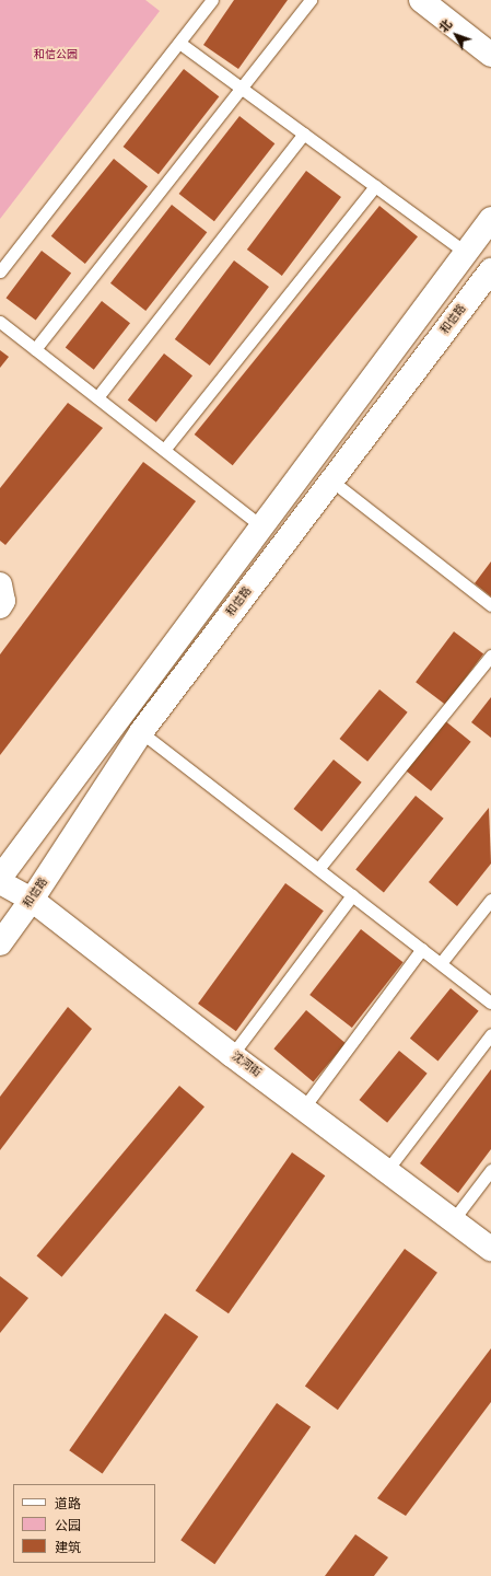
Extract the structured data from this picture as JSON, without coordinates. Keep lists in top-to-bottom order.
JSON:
{
  "streets": {
    "street": ["和信路", "沈河街"]
  },
  "crossings": [
    ["和信路", "沈河街"]
  ],
  "parks": ["和信公园"],
  "legend": ["道路", "公园", "建筑"],
  "north": "top left"
}
